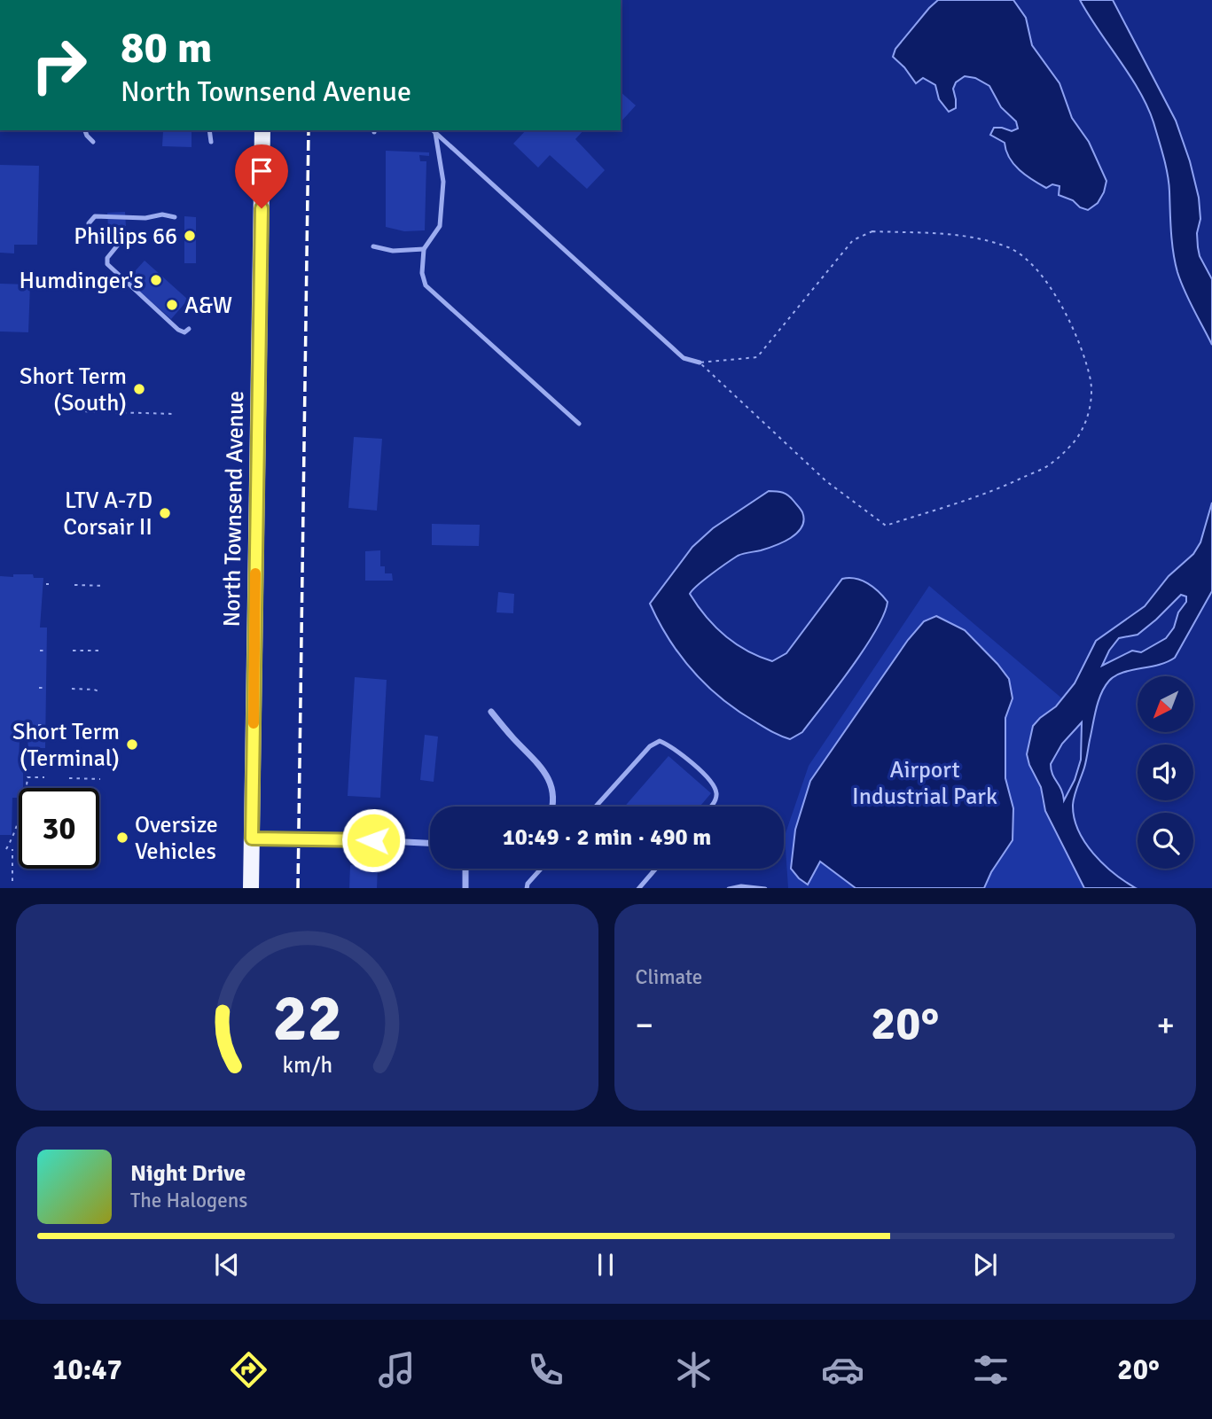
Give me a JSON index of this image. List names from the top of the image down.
{
  "streets": {
    "highway": ["North Townsend Avenue"]
  },
  "parks": ["Airport Industrial Park"],
  "places": [
    "Phillips 66",
    "Humdinger's",
    "A&W",
    "Short Term (South)",
    "LTV A-7D Corsair II",
    "Short Term (Terminal)",
    "Oversize Vehicles"
  ],
  "north": "bottom left",
  "page": {
    "turn": ["80 m", "North Townsend Avenue"],
    "limit": "30",
    "trip": "10:49 · 2 min · 490 m",
    "tile": "Climate",
    "heat": ["−", "20°", "+"],
    "song": ["Night Drive", "The Halogens"],
    "tabs": ["10:47", "20°"],
    "gauge": ["22", "km/h"]
  }
}
